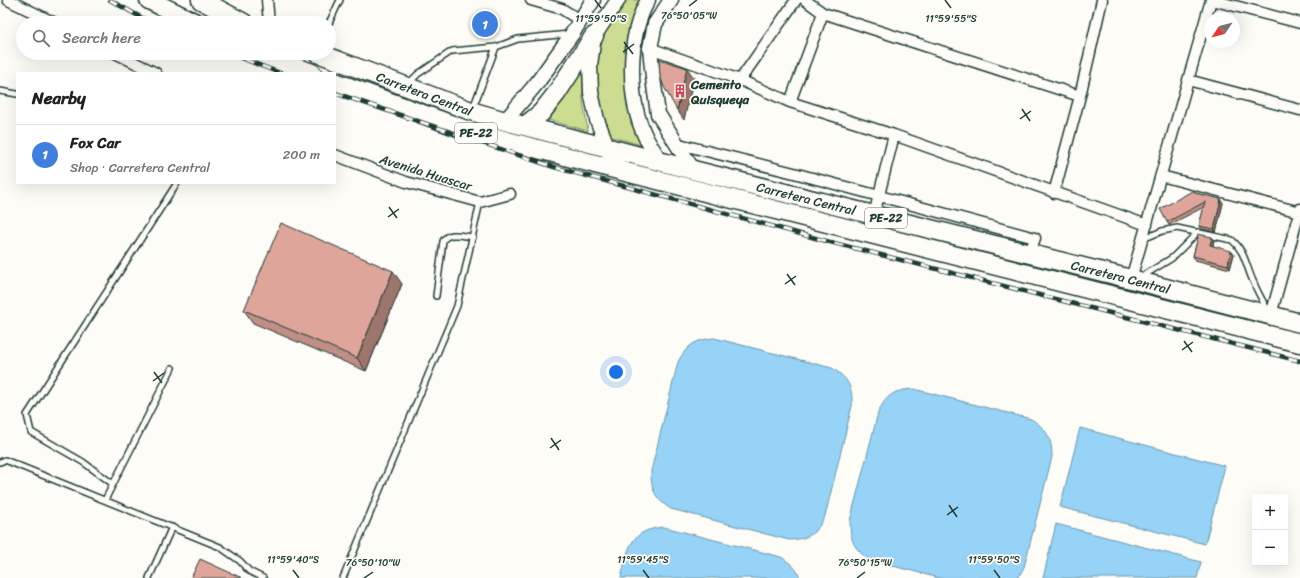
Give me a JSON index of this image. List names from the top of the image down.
{
  "streets": {
    "highway": ["Carretera Central", "PE-22"],
    "street": ["Avenida Huascar"]
  },
  "places": {
    "building": ["Cemento Quisqueya"]
  },
  "north": "bottom left",
  "page": {
    "pins": "1",
    "search": "Search here",
    "heading": "Nearby",
    "list": [
      {
        "mark": "1",
        "name": "Fox Car",
        "note": "Shop · Carretera Central",
        "value": "200 m"
      }
    ],
    "map_buttons": ["+", "−"]
  },
  "coordinates": [
    "76°50'05\"W",
    "11°59'50\"S",
    "11°59'55\"S",
    "11°59'40\"S",
    "11°59'45\"S",
    "76°50'10\"W",
    "76°50'15\"W"
  ]
}
